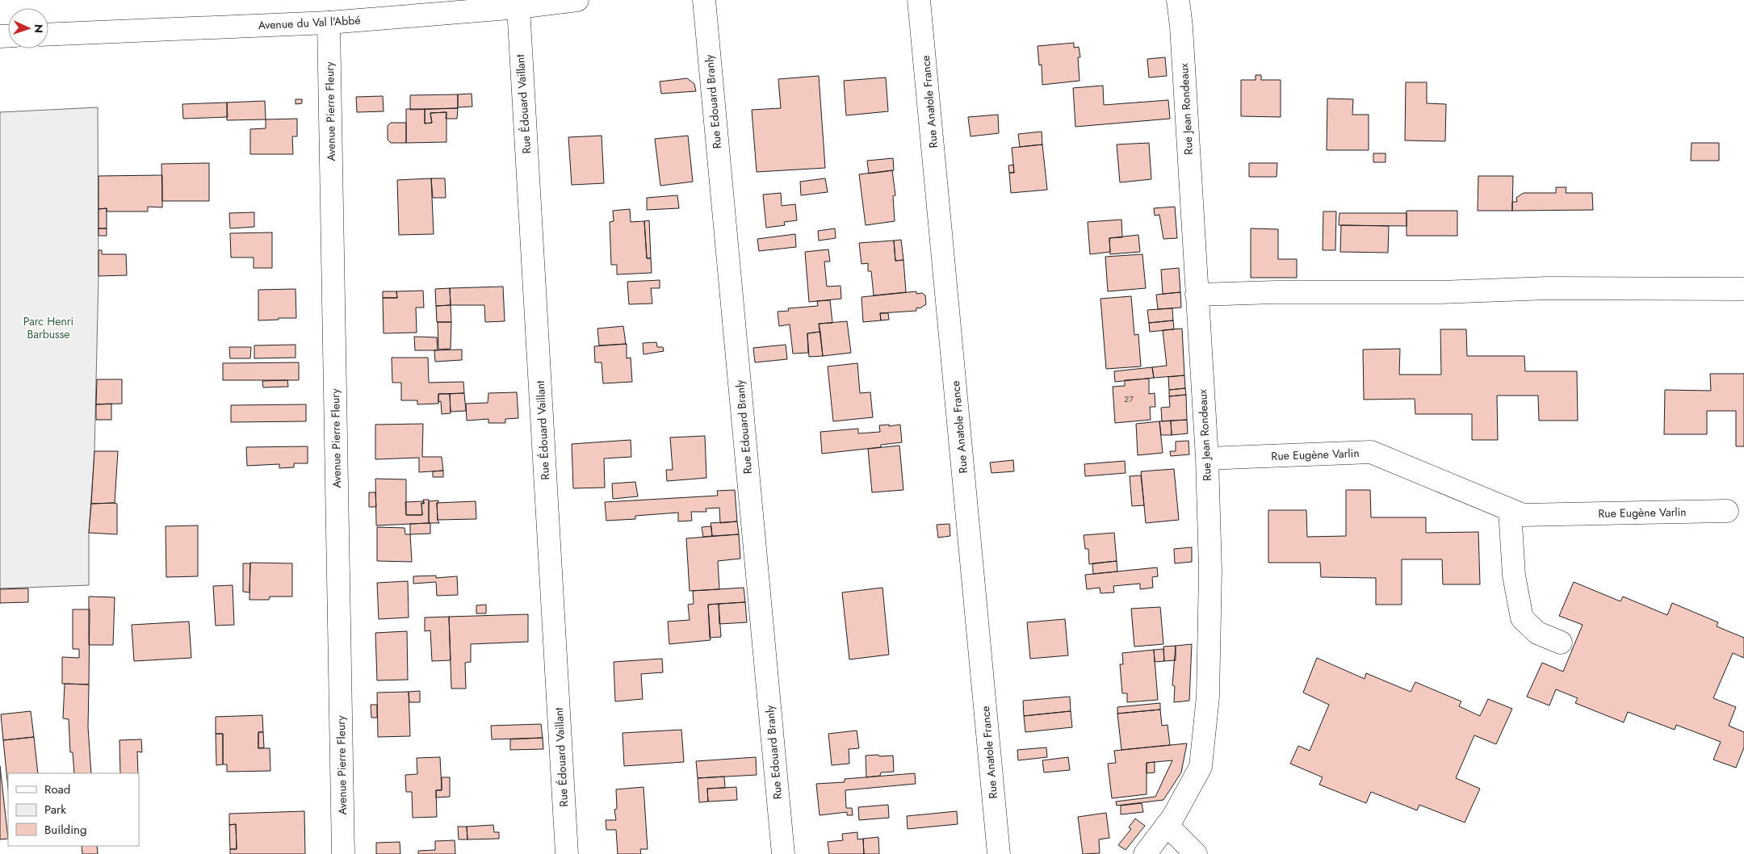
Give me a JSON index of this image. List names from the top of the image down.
{
  "streets": {
    "street": [
      "Avenue du Val l'Abbé",
      "Rue Edouard Branly",
      "Rue Anatole France",
      "Rue Édouard Vaillant",
      "Rue Jean Rondeaux",
      "Avenue Pierre Fleury",
      "Rue Eugène Varlin"
    ]
  },
  "crossings": [
    ["Avenue du Val l'Abbé", "Rue Édouard Vaillant"],
    ["Avenue du Val l'Abbé", "Avenue Pierre Fleury"],
    ["Rue Jean Rondeaux", "Rue Eugène Varlin"]
  ],
  "parks": ["Parc Henri Barbusse"],
  "house_numbers": ["27"],
  "legend": ["Road", "Park", "Building"],
  "north": "right"
}
